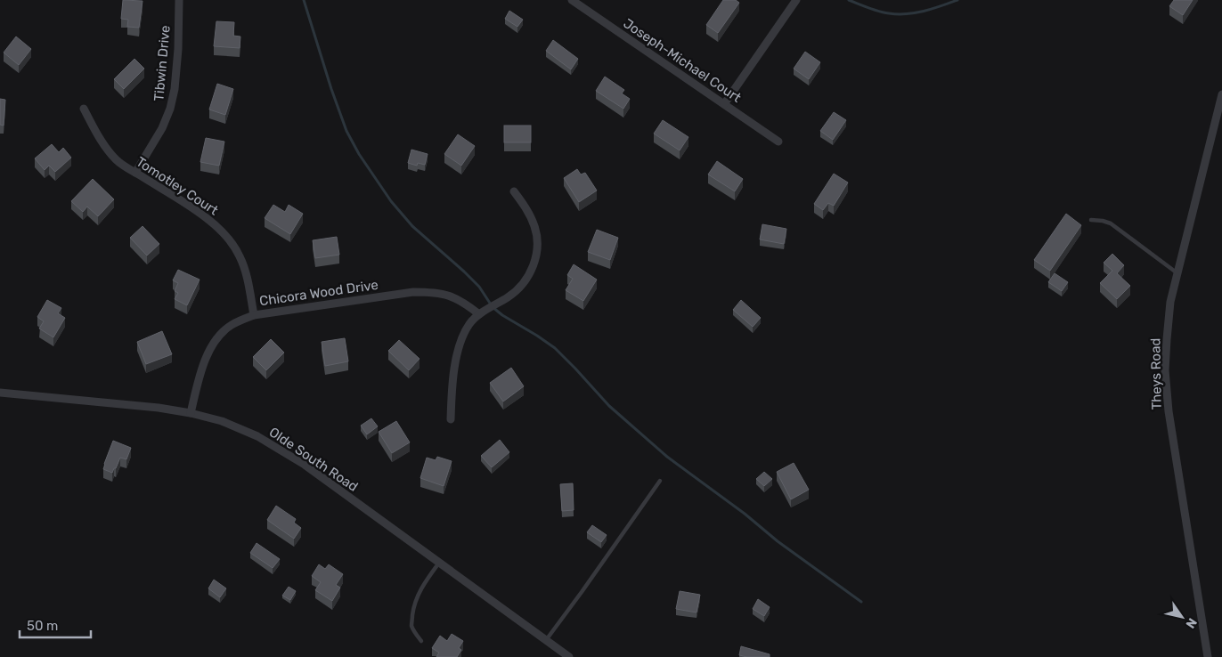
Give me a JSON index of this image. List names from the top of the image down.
{
  "streets": {
    "street": [
      "Joseph-Michael Court",
      "Tibwin Drive",
      "Tomotley Court",
      "Chicora Wood Drive",
      "Theys Road",
      "Olde South Road"
    ]
  },
  "crossings": [
    ["Tibwin Drive", "Tomotley Court"],
    ["Tomotley Court", "Chicora Wood Drive"],
    ["Chicora Wood Drive", "Olde South Road"]
  ],
  "scale_bar": "50 m",
  "north": "bottom right"
}
